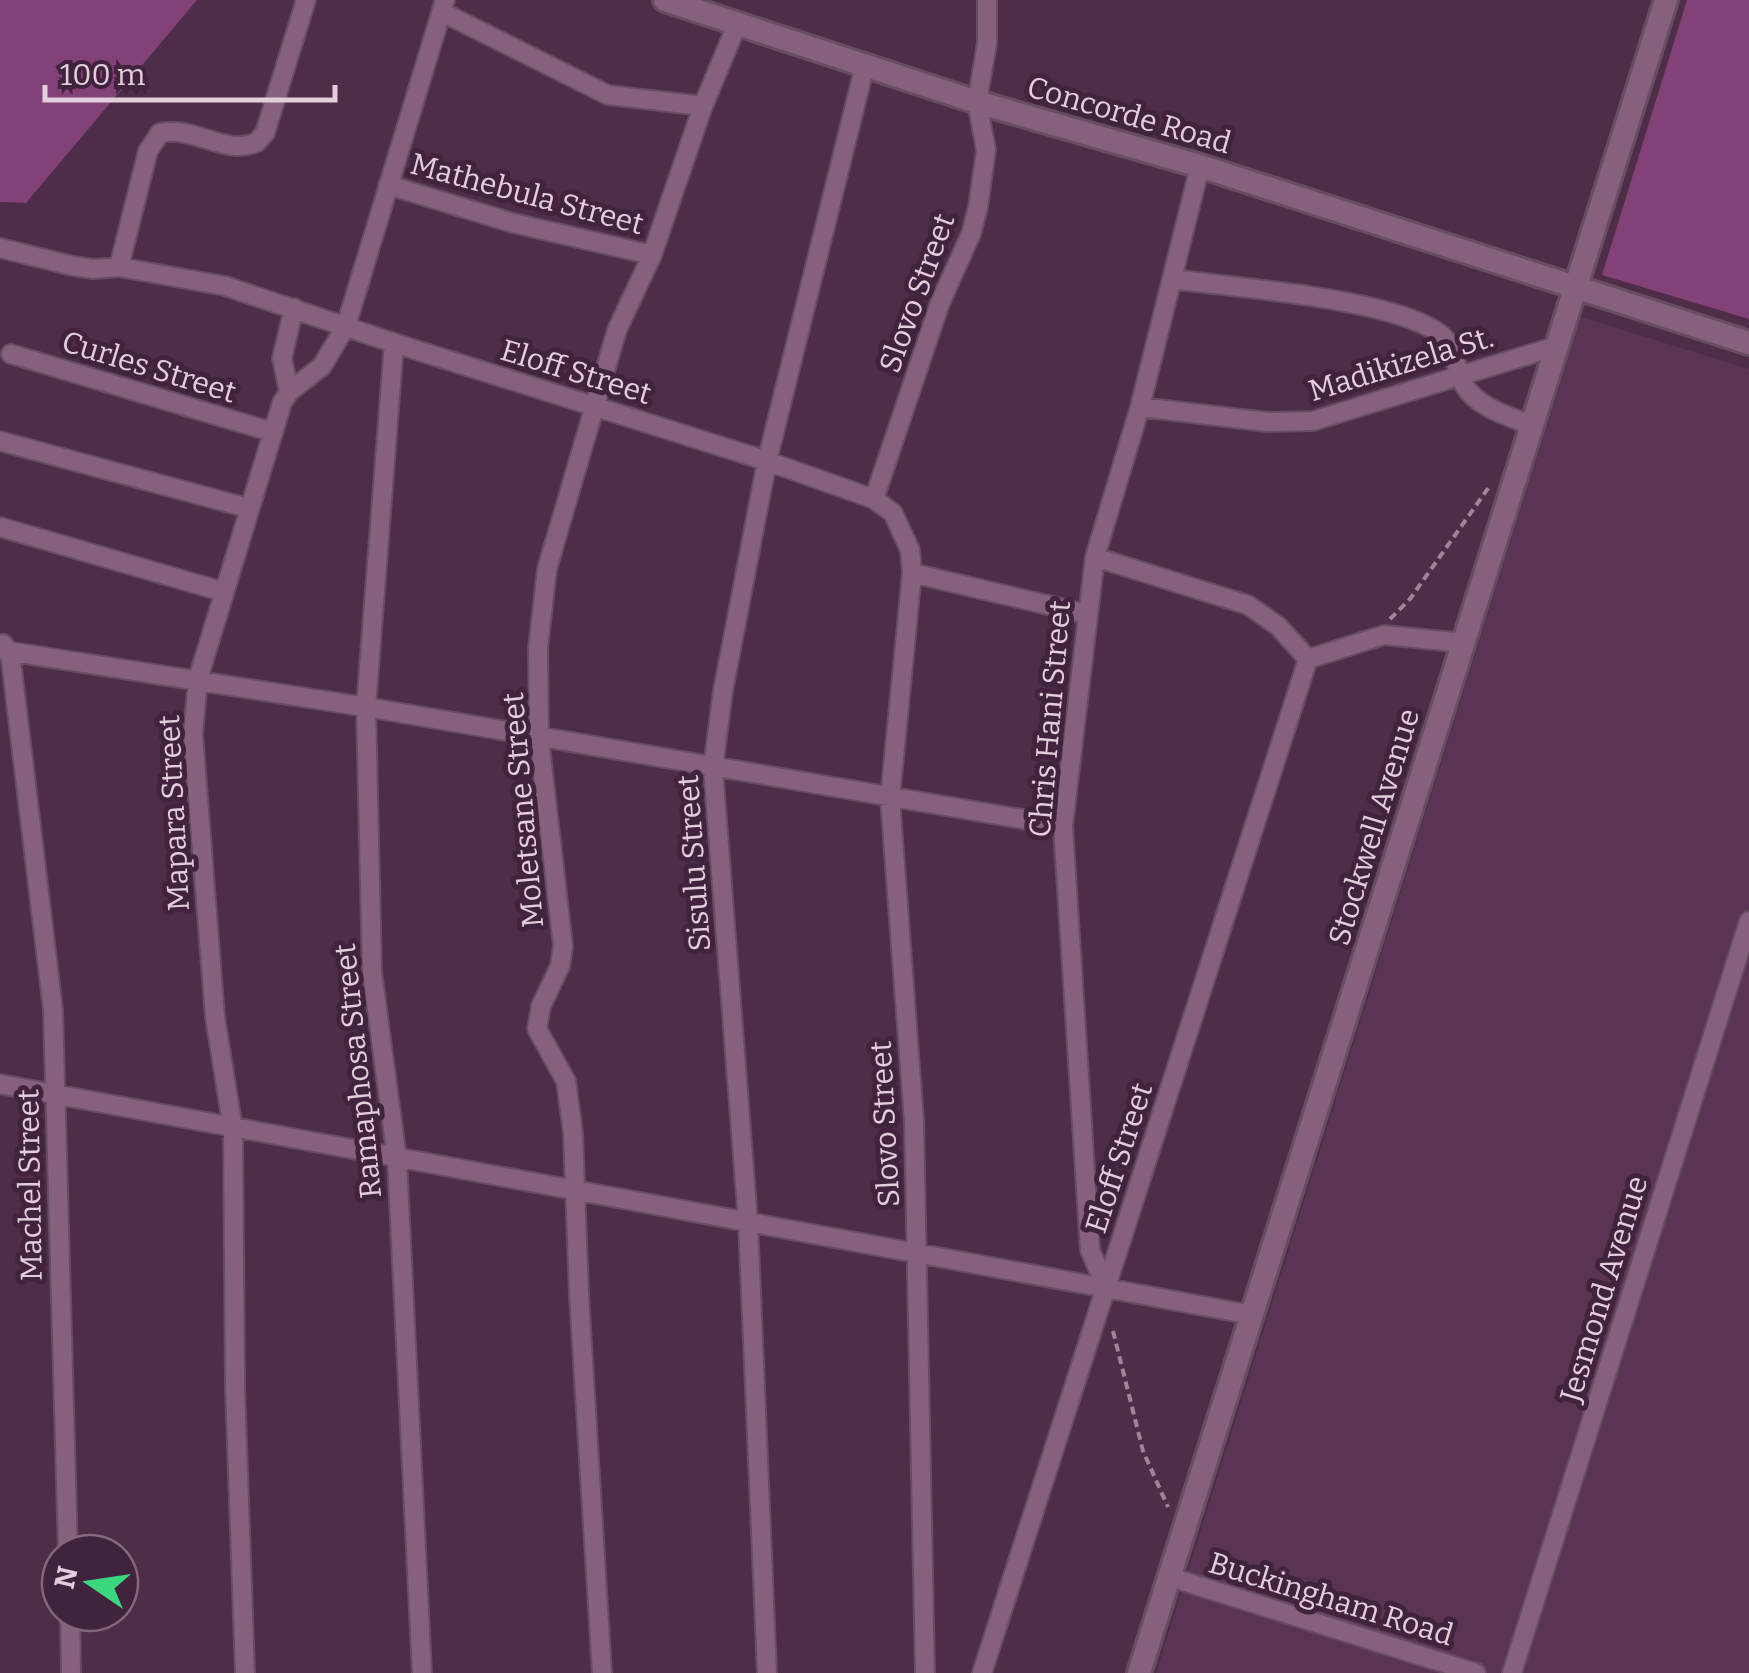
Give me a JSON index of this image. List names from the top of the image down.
{
  "streets": {
    "street": [
      "Concorde Road",
      "Mathebula Street",
      "Slovo Street",
      "Madikizela St.",
      "Curles Street",
      "Eloff Street",
      "Chris Hani Street",
      "Moletsane Street",
      "Mapara Street",
      "Stockwell Avenue",
      "Sisulu Street",
      "Ramaphosa Street",
      "Machel Street",
      "Jesmond Avenue",
      "Buckingham Road"
    ]
  },
  "crossings": [
    ["Concorde Road", "Slovo Street"],
    ["Concorde Road", "Chris Hani Street"],
    ["Concorde Road", "Moletsane Street"],
    ["Concorde Road", "Stockwell Avenue"],
    ["Concorde Road", "Sisulu Street"],
    ["Mathebula Street", "Moletsane Street"],
    ["Mathebula Street", "Mapara Street"],
    ["Slovo Street", "Eloff Street"],
    ["Madikizela St.", "Chris Hani Street"],
    ["Madikizela St.", "Stockwell Avenue"],
    ["Curles Street", "Mapara Street"],
    ["Eloff Street", "Chris Hani Street"],
    ["Eloff Street", "Moletsane Street"],
    ["Eloff Street", "Mapara Street"],
    ["Eloff Street", "Sisulu Street"],
    ["Eloff Street", "Ramaphosa Street"],
    ["Stockwell Avenue", "Buckingham Road"]
  ],
  "scale_bar": "100 m",
  "north": "left"
}
